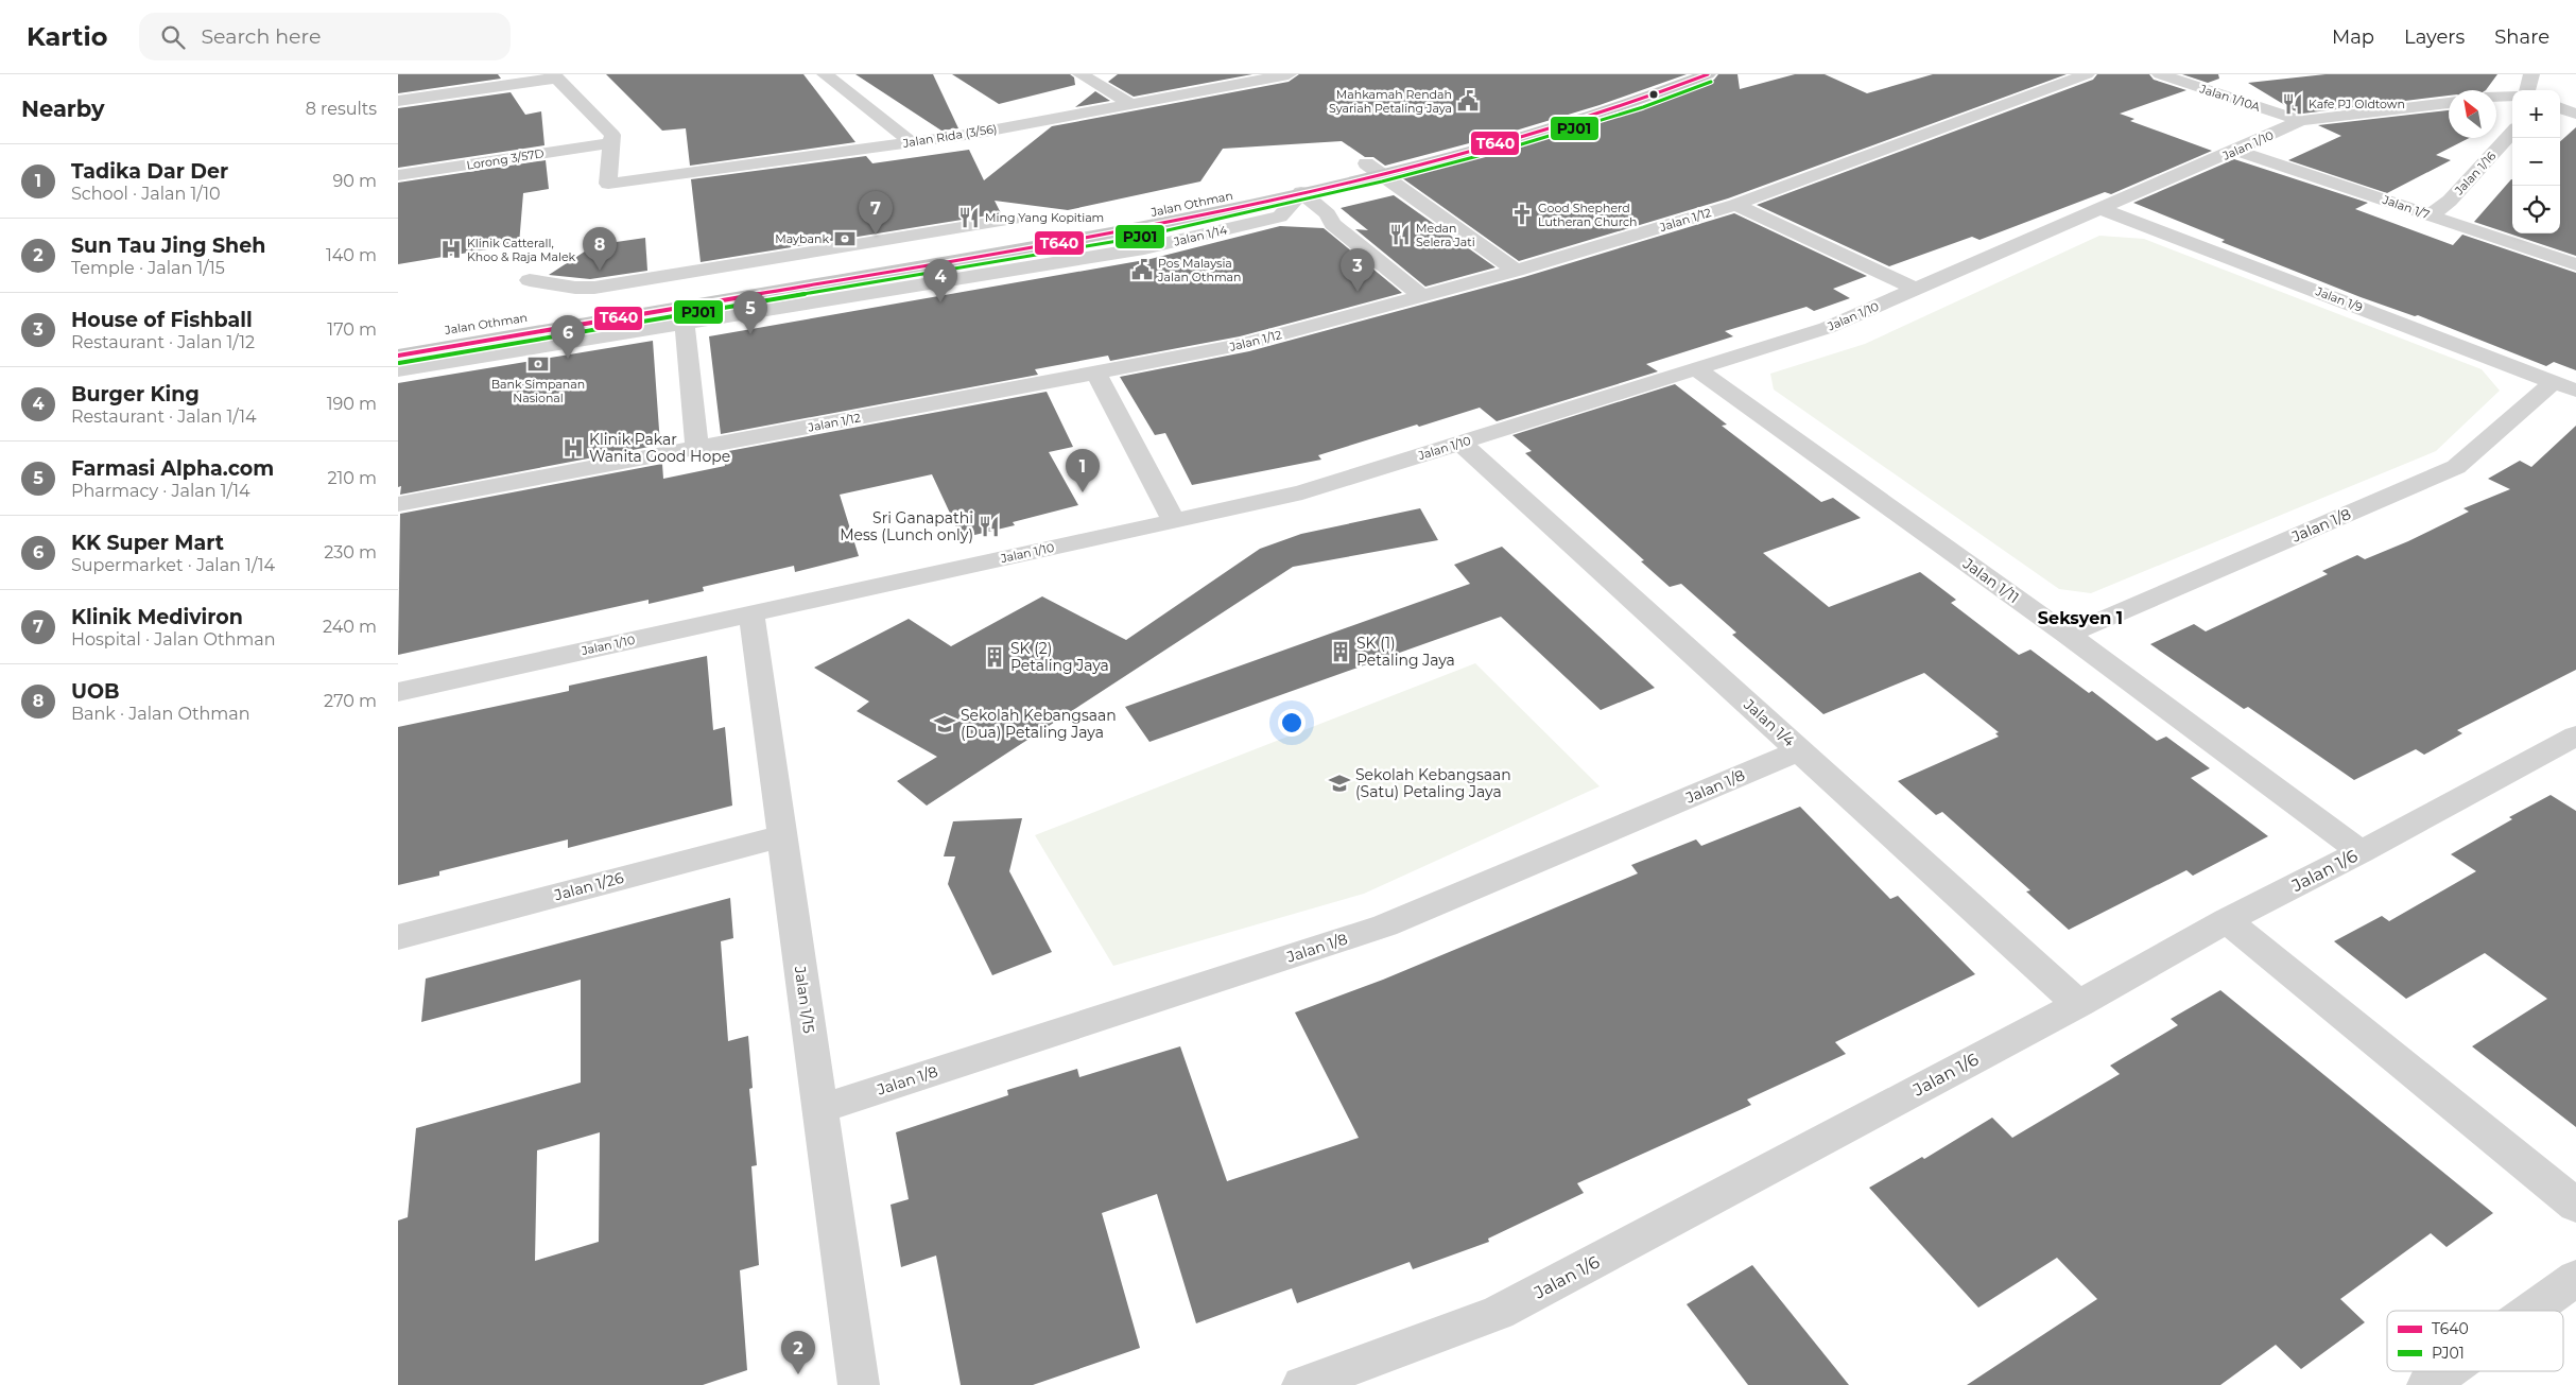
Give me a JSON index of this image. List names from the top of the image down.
{
  "streets": {
    "main road": ["Jalan Othman"],
    "street": [
      "Jalan 1/10A",
      "Jalan Rida (3/56)",
      "Jalan 1/10",
      "Lorong 3/57D",
      "Jalan 1/16",
      "Jalan 1/7",
      "Jalan 1/12",
      "Jalan 1/14",
      "Jalan 1/9",
      "Jalan 1/8",
      "Jalan 1/11",
      "Jalan 1/4",
      "Jalan 1/6",
      "Jalan 1/26",
      "Jalan 1/15"
    ]
  },
  "crossings": [
    ["Jalan 1/10A", "Jalan 1/10"],
    ["Jalan Rida (3/56)", "Lorong 3/57D"],
    ["Jalan 1/10", "Jalan 1/7"],
    ["Jalan 1/10", "Jalan 1/9"],
    ["Jalan 1/10", "Jalan 1/11"],
    ["Jalan 1/10", "Jalan 1/4"],
    ["Jalan 1/10", "Jalan 1/15"],
    ["Jalan 1/16", "Jalan 1/7"],
    ["Jalan Othman", "Jalan 1/14"],
    ["Jalan 1/9", "Jalan 1/8"],
    ["Jalan 1/8", "Jalan 1/11"],
    ["Jalan 1/8", "Jalan 1/4"],
    ["Jalan 1/8", "Jalan 1/15"],
    ["Jalan 1/11", "Jalan 1/6"],
    ["Jalan 1/4", "Jalan 1/6"],
    ["Jalan 1/26", "Jalan 1/15"]
  ],
  "districts": ["Seksyen 1"],
  "places": {
    "public building": ["Mahkamah Rendah Syariah Petaling Jaya", "Pos Malaysia Jalan Othman"],
    "restaurant": [
      "Kafe PJ Oldtown",
      "Ming Yang Kopitiam",
      "Medan Selera Jati",
      "Sri Ganapathi Mess (Lunch only)"
    ],
    "church": ["Good Shepherd Lutheran Church"],
    "bank": ["Maybank", "Bank Simpanan Nasional"],
    "hospital": ["Klinik Catterall, Khoo & Raja Malek", "Klinik Pakar Wanita Good Hope"],
    "building": ["SK (1) Petaling Jaya", "SK (2) Petaling Jaya"],
    "school or university": ["Sekolah Kebangsaan (Dua) Petaling Jaya", "Sekolah Kebangsaan (Satu) Petaling Jaya"]
  },
  "lines": ["transit line T640", "transit line PJ01"],
  "legend": ["T640", "PJ01"],
  "north": "top left",
  "page": {
    "header": "Kartio",
    "search": "Search here",
    "nav": ["Map", "Layers", "Share"],
    "heading": ["Nearby", "8 results"],
    "map_buttons": ["+", "−"],
    "list": [
      {
        "mark": "1",
        "name": "Tadika Dar Der",
        "note": "School · Jalan 1/10",
        "value": "90 m"
      },
      {
        "mark": "2",
        "name": "Sun Tau Jing Sheh",
        "note": "Temple · Jalan 1/15",
        "value": "140 m"
      },
      {
        "mark": "3",
        "name": "House of Fishball",
        "note": "Restaurant · Jalan 1/12",
        "value": "170 m"
      },
      {
        "mark": "4",
        "name": "Burger King",
        "note": "Restaurant · Jalan 1/14",
        "value": "190 m"
      },
      {
        "mark": "5",
        "name": "Farmasi Alpha.com",
        "note": "Pharmacy · Jalan 1/14",
        "value": "210 m"
      },
      {
        "mark": "6",
        "name": "KK Super Mart",
        "note": "Supermarket · Jalan 1/14",
        "value": "230 m"
      },
      {
        "mark": "7",
        "name": "Klinik Mediviron",
        "note": "Hospital · Jalan Othman",
        "value": "240 m"
      },
      {
        "mark": "8",
        "name": "UOB",
        "note": "Bank · Jalan Othman",
        "value": "270 m"
      }
    ],
    "pins": [
      "7",
      "8",
      "3",
      "4",
      "5",
      "6",
      "1",
      "2"
    ]
  }
}
